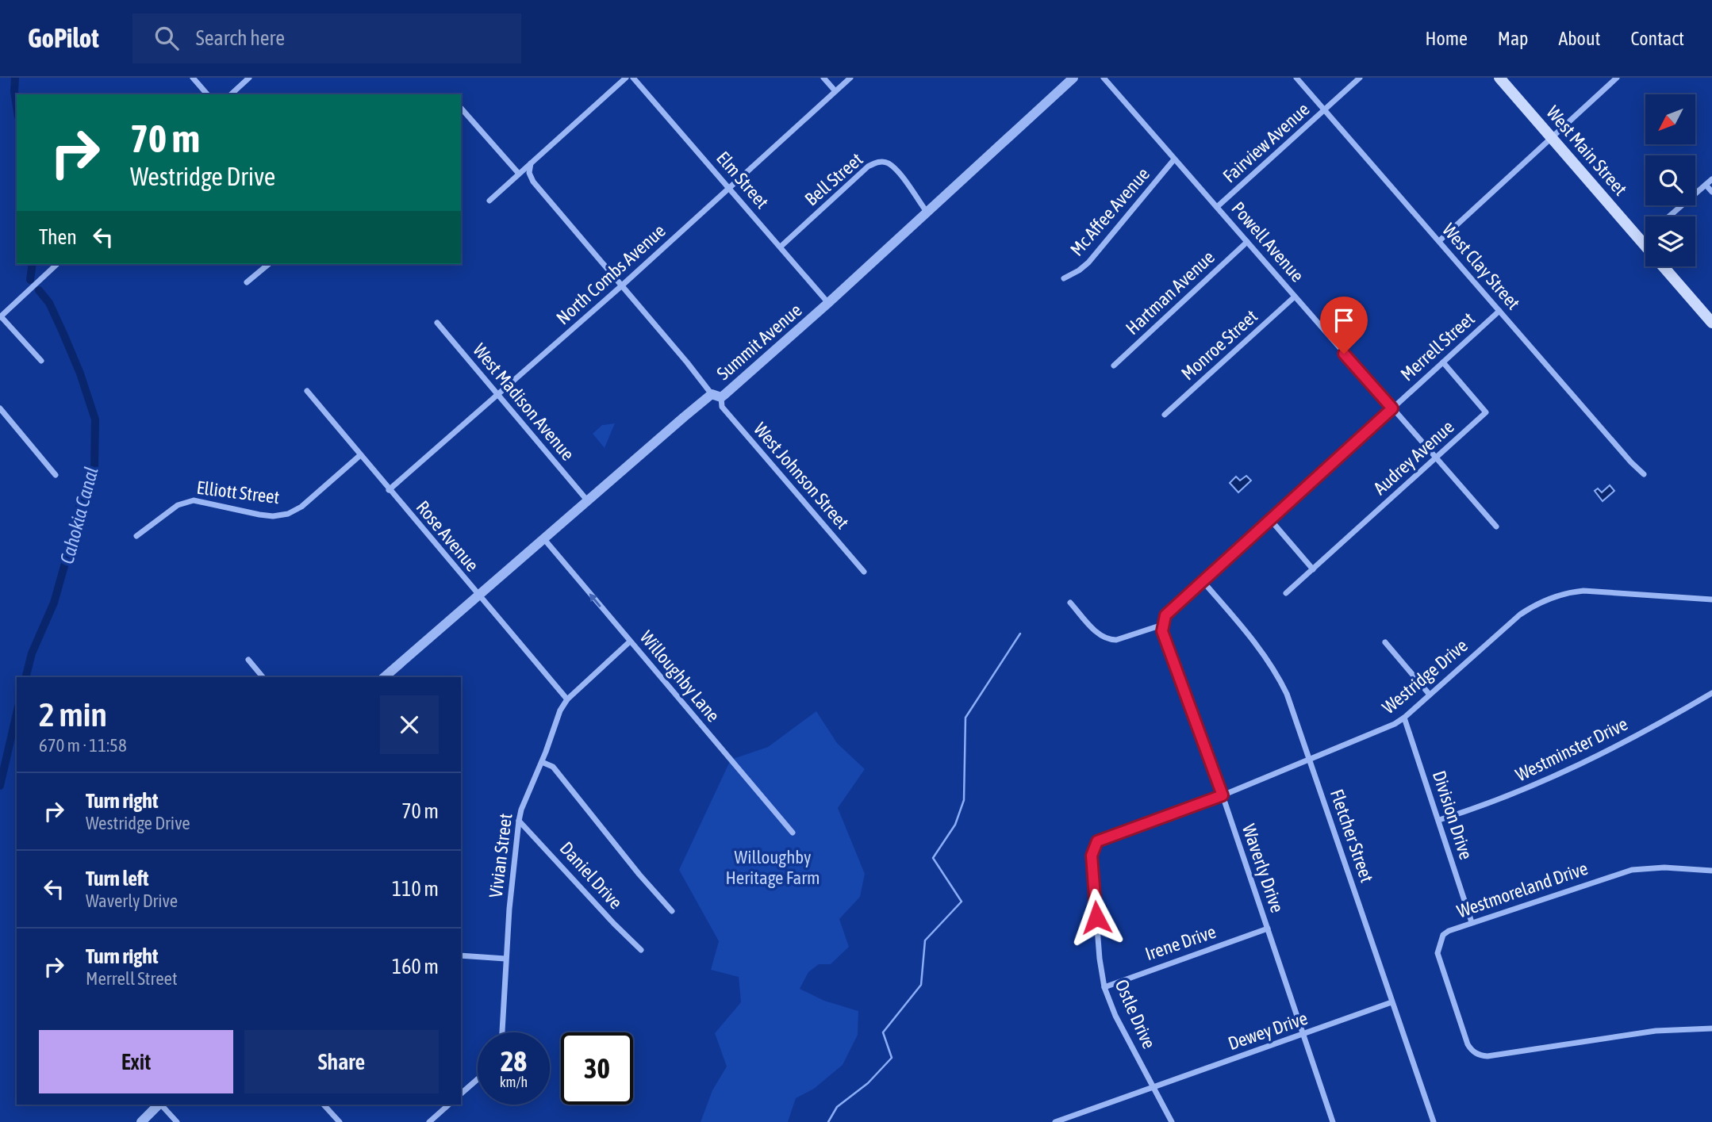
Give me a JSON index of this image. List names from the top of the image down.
{
  "streets": {
    "main road": ["West Main Street"],
    "street": [
      "Fairview Avenue",
      "Bell Street",
      "Elm Street",
      "Mc Affee Avenue",
      "Powell Avenue",
      "West Clay Street",
      "North Combs Avenue",
      "Hartman Avenue",
      "Summit Avenue",
      "Monroe Street",
      "Merrell Street",
      "West Madison Avenue",
      "Audrey Avenue",
      "West Johnson Street",
      "Elliott Street",
      "Rose Avenue",
      "Willoughby Lane",
      "Westridge Drive",
      "Westminster Drive",
      "Division Drive",
      "Fletcher Street",
      "Vivian Street",
      "Waverly Drive",
      "Daniel Drive",
      "Westmoreland Drive",
      "Irene Drive",
      "Ostle Drive",
      "Dewey Drive"
    ]
  },
  "crossings": [
    ["Fairview Avenue", "Powell Avenue"],
    ["Fairview Avenue", "West Clay Street"],
    ["Bell Street", "Elm Street"],
    ["Bell Street", "Summit Avenue"],
    ["Elm Street", "North Combs Avenue"],
    ["Elm Street", "Summit Avenue"],
    ["Mc Affee Avenue", "Powell Avenue"],
    ["Powell Avenue", "Hartman Avenue"],
    ["Powell Avenue", "Monroe Street"],
    ["Powell Avenue", "Merrell Street"],
    ["Powell Avenue", "Audrey Avenue"],
    ["West Clay Street", "Merrell Street"],
    ["North Combs Avenue", "West Madison Avenue"],
    ["North Combs Avenue", "West Johnson Street"],
    ["North Combs Avenue", "Rose Avenue"],
    ["Summit Avenue", "West Madison Avenue"],
    ["Summit Avenue", "West Johnson Street"],
    ["Summit Avenue", "Rose Avenue"],
    ["Summit Avenue", "Willoughby Lane"],
    ["Merrell Street", "Audrey Avenue"],
    ["Merrell Street", "Fletcher Street"],
    ["Merrell Street", "Waverly Drive"],
    ["Elliott Street", "Rose Avenue"],
    ["Rose Avenue", "Vivian Street"],
    ["Willoughby Lane", "Vivian Street"],
    ["Westridge Drive", "Division Drive"],
    ["Westridge Drive", "Fletcher Street"],
    ["Westridge Drive", "Waverly Drive"],
    ["Westridge Drive", "Ostle Drive"],
    ["Westminster Drive", "Division Drive"],
    ["Division Drive", "Westmoreland Drive"],
    ["Fletcher Street", "Dewey Drive"],
    ["Vivian Street", "Daniel Drive"],
    ["Waverly Drive", "Irene Drive"],
    ["Waverly Drive", "Dewey Drive"],
    ["Irene Drive", "Ostle Drive"],
    ["Ostle Drive", "Dewey Drive"]
  ],
  "water": ["Cahokia Canal"],
  "parks": ["Willoughby Heritage Farm"],
  "north": "bottom left",
  "page": {
    "header": "GoPilot",
    "search": "Search here",
    "nav": [
      "Home",
      "Map",
      "About",
      "Contact"
    ],
    "turn": ["70 m", "Westridge Drive"],
    "then": "Then",
    "heading": ["2 min", "670 m · 11:58"],
    "list": [
      {
        "name": "Turn right",
        "note": "Westridge Drive",
        "value": "70 m"
      },
      {
        "name": "Turn left",
        "note": "Waverly Drive",
        "value": "110 m"
      },
      {
        "name": "Turn right",
        "note": "Merrell Street",
        "value": "160 m"
      }
    ],
    "buttons": ["Exit", "Share"],
    "speed": "28 km/h",
    "limit": "30"
  }
}
